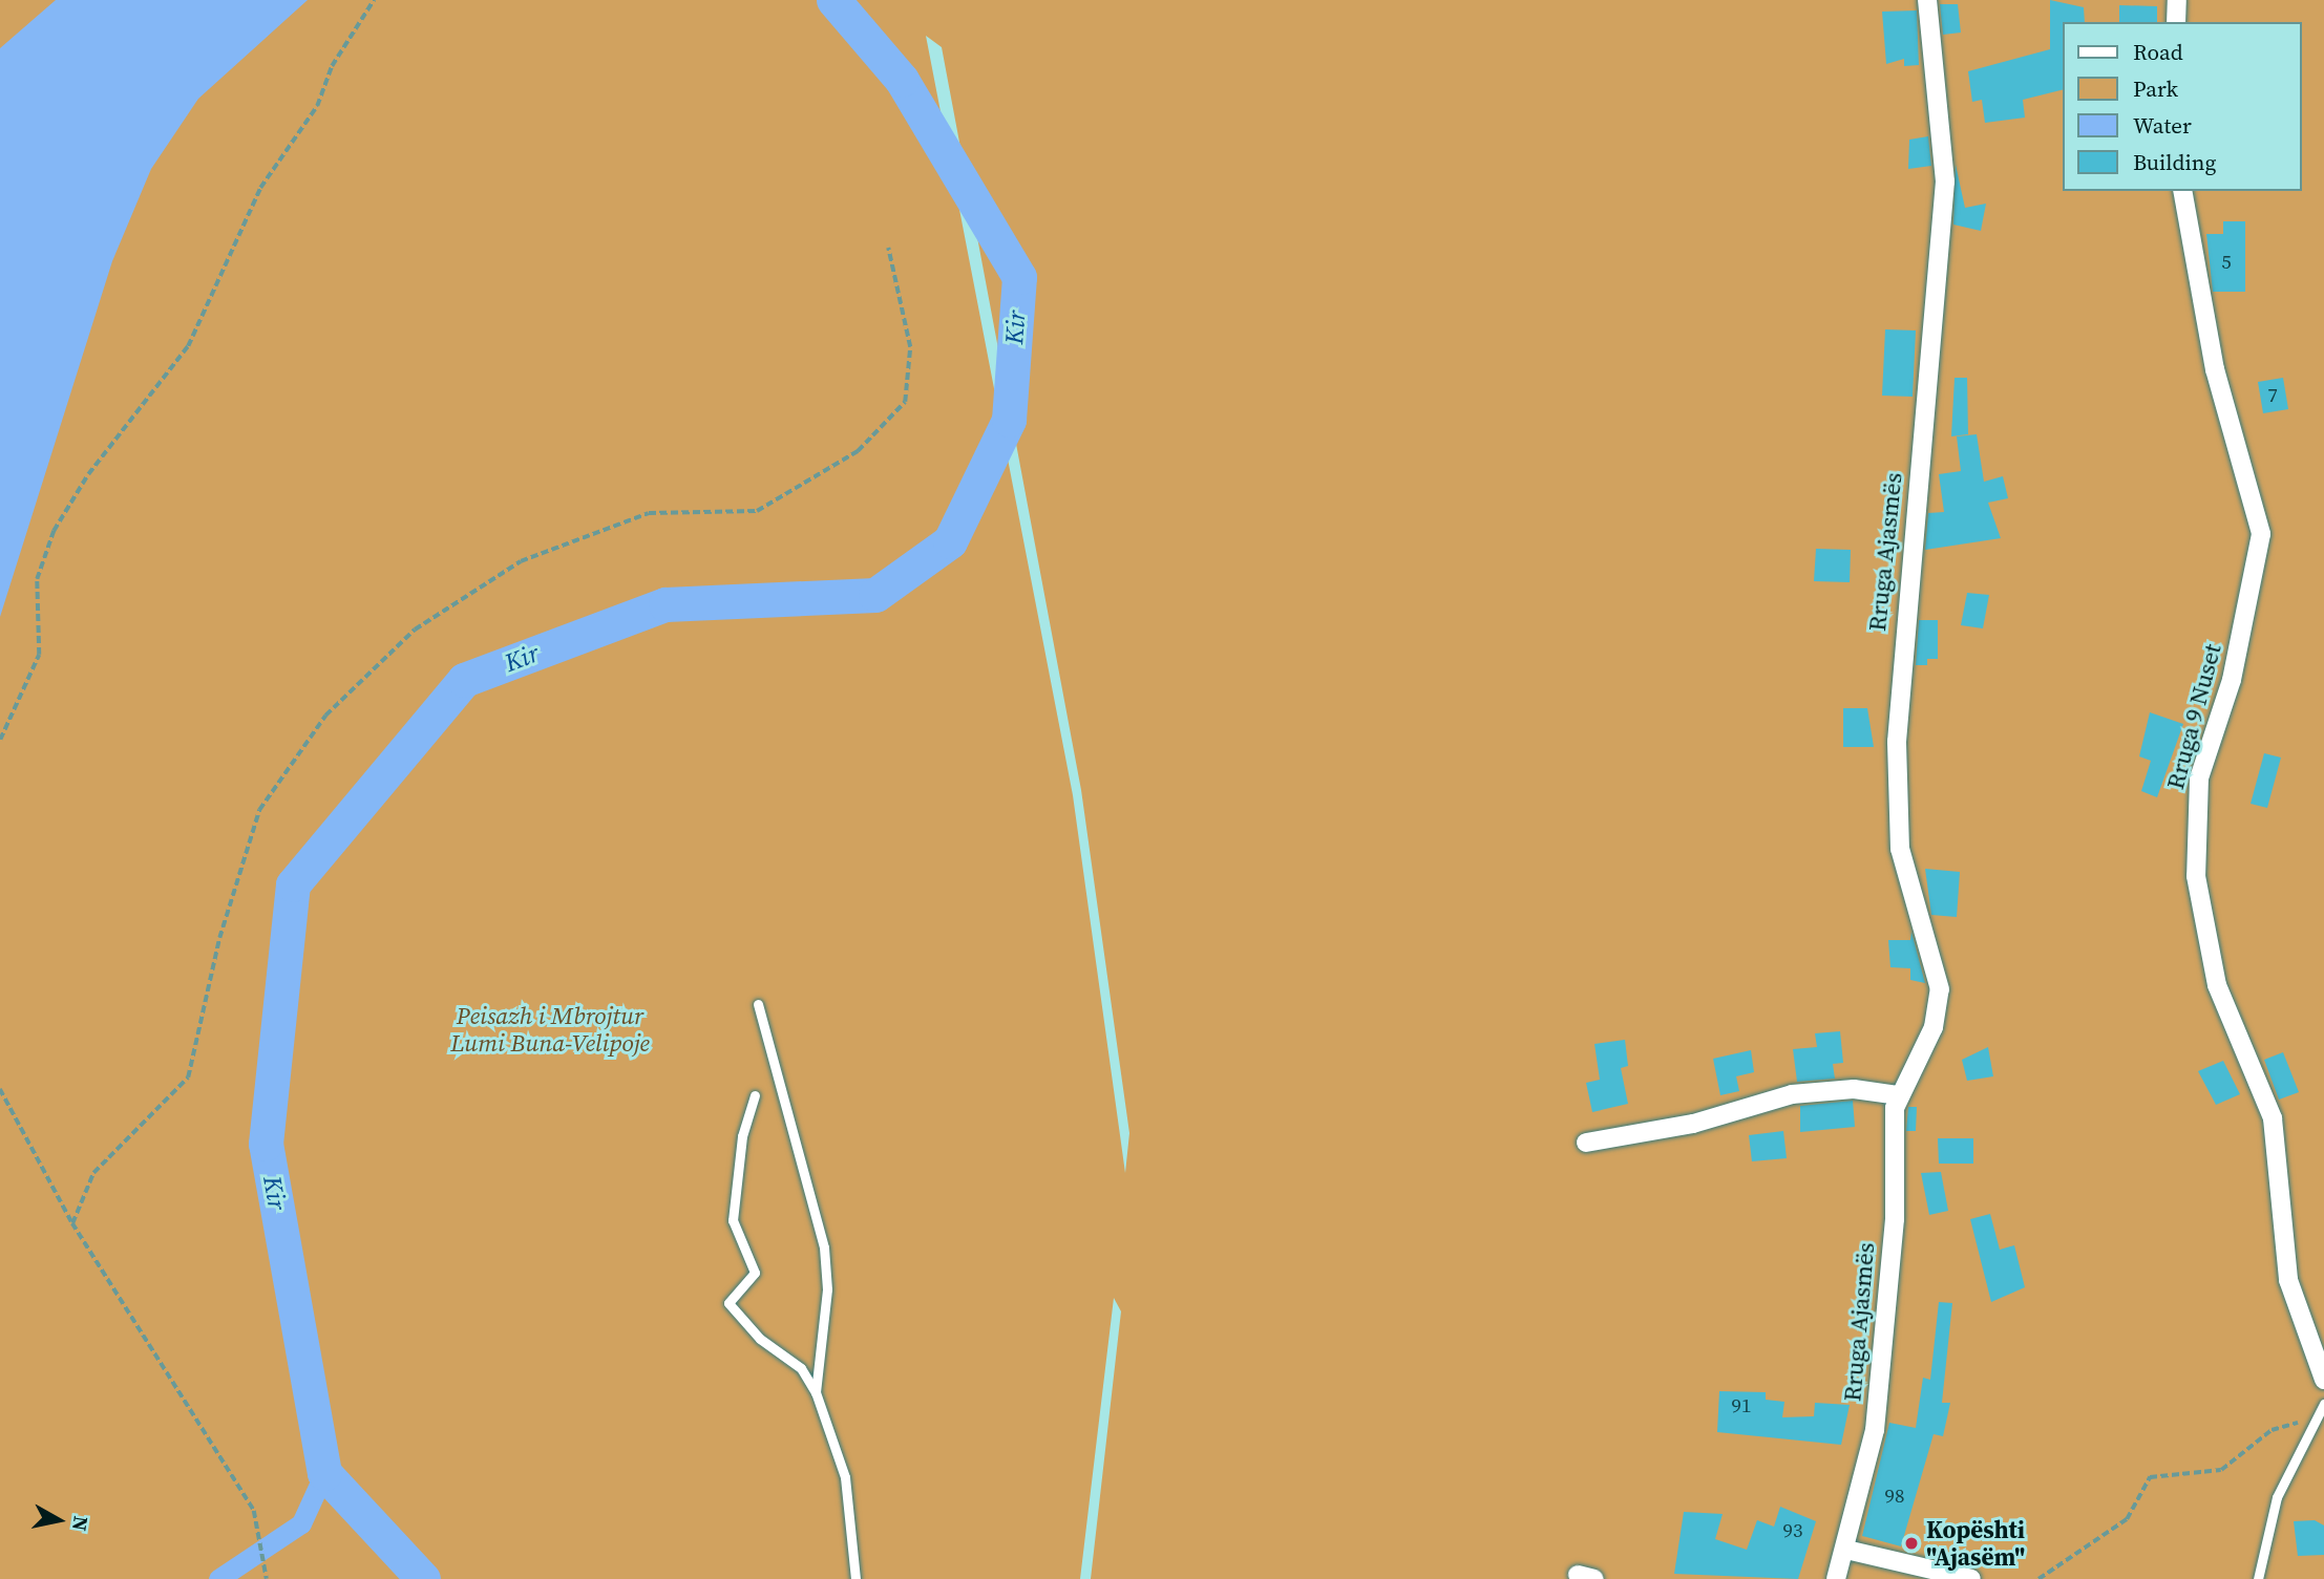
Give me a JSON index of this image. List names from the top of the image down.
{
  "streets": {
    "street": ["Rruga Ajasmës", "Rruga 9 Nuset"]
  },
  "water": ["Kir"],
  "parks": ["Peisazh i Mbrojtur Lumi Buna-Velipoje"],
  "places": ["Kopështi \"Ajasëm\""],
  "house_numbers": [
    "5",
    "7",
    "91",
    "98",
    "93"
  ],
  "legend": [
    "Road",
    "Park",
    "Water",
    "Building"
  ],
  "north": "right"
}
